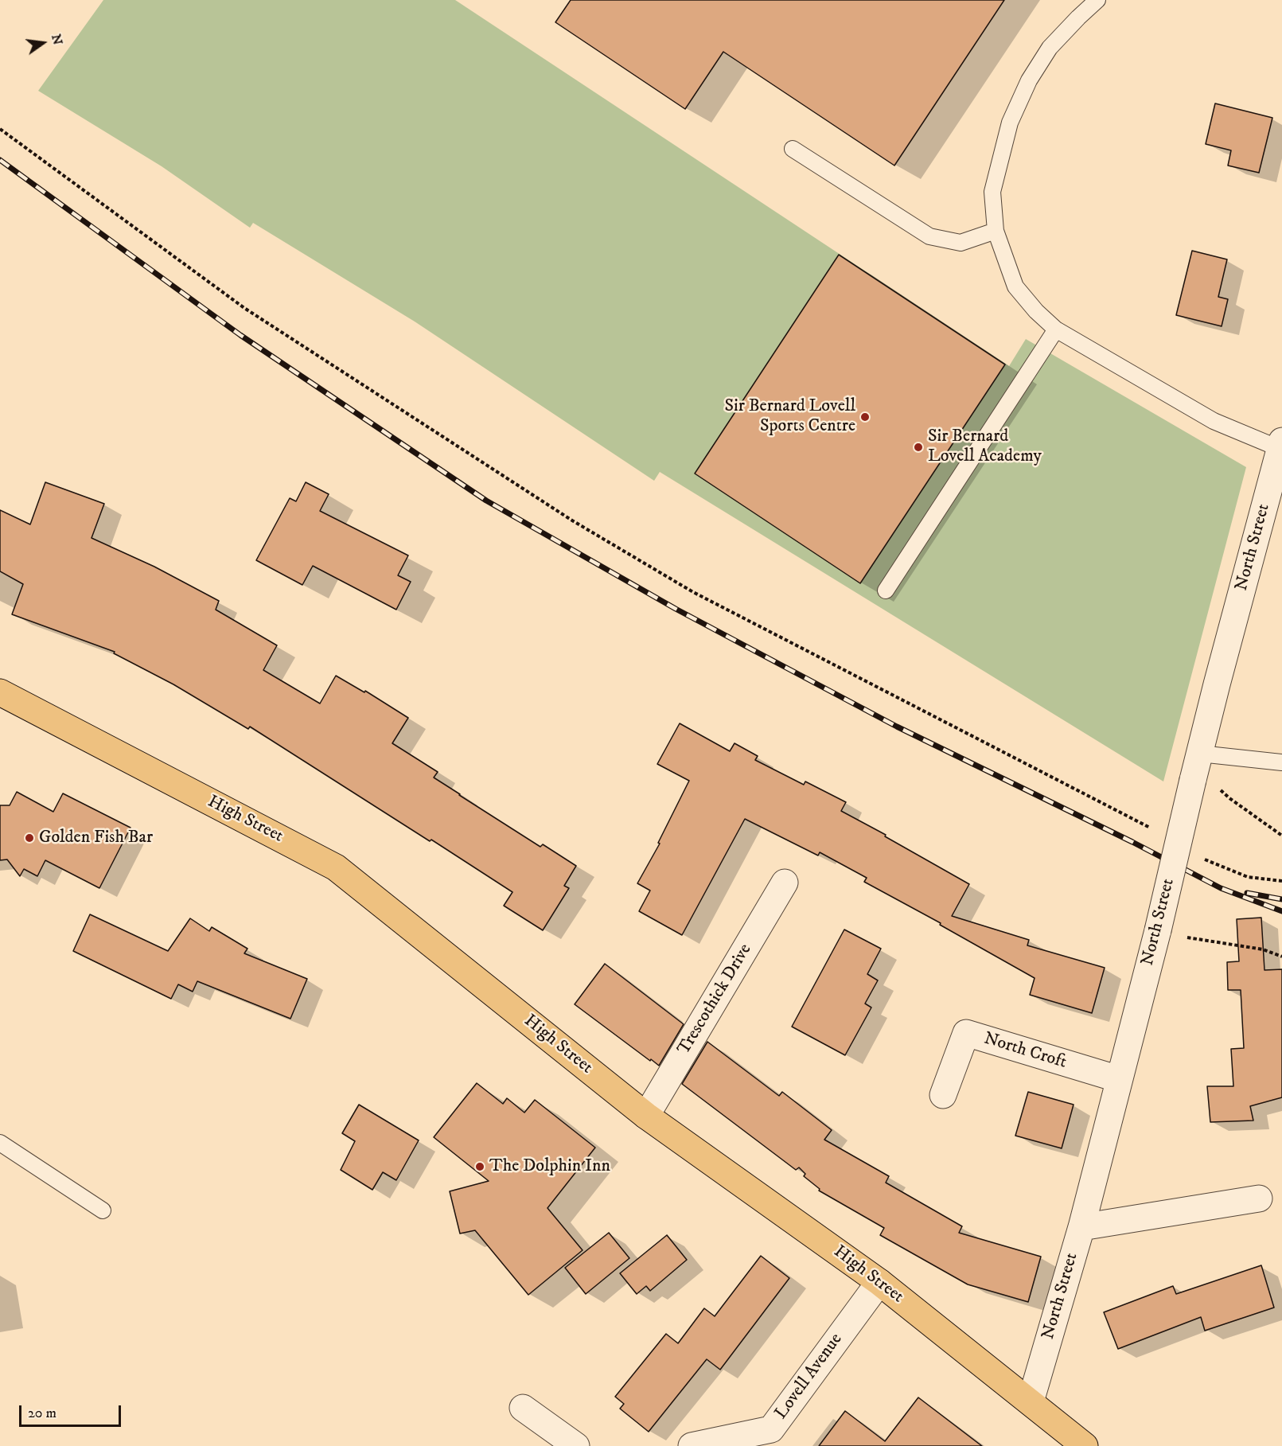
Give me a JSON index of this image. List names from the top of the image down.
{
  "streets": {
    "main road": ["High Street"],
    "street": [
      "North Street",
      "Trescothick Drive",
      "North Croft",
      "Lovell Avenue"
    ]
  },
  "crossings": [
    ["North Street", "High Street"],
    ["North Street", "North Croft"],
    ["High Street", "Trescothick Drive"],
    ["High Street", "Lovell Avenue"]
  ],
  "places": [
    "Sir Bernard Lovell Sports Centre",
    "Sir Bernard Lovell Academy",
    "Golden Fish Bar",
    "The Dolphin Inn"
  ],
  "scale_bar": "20 m",
  "north": "right"
}
